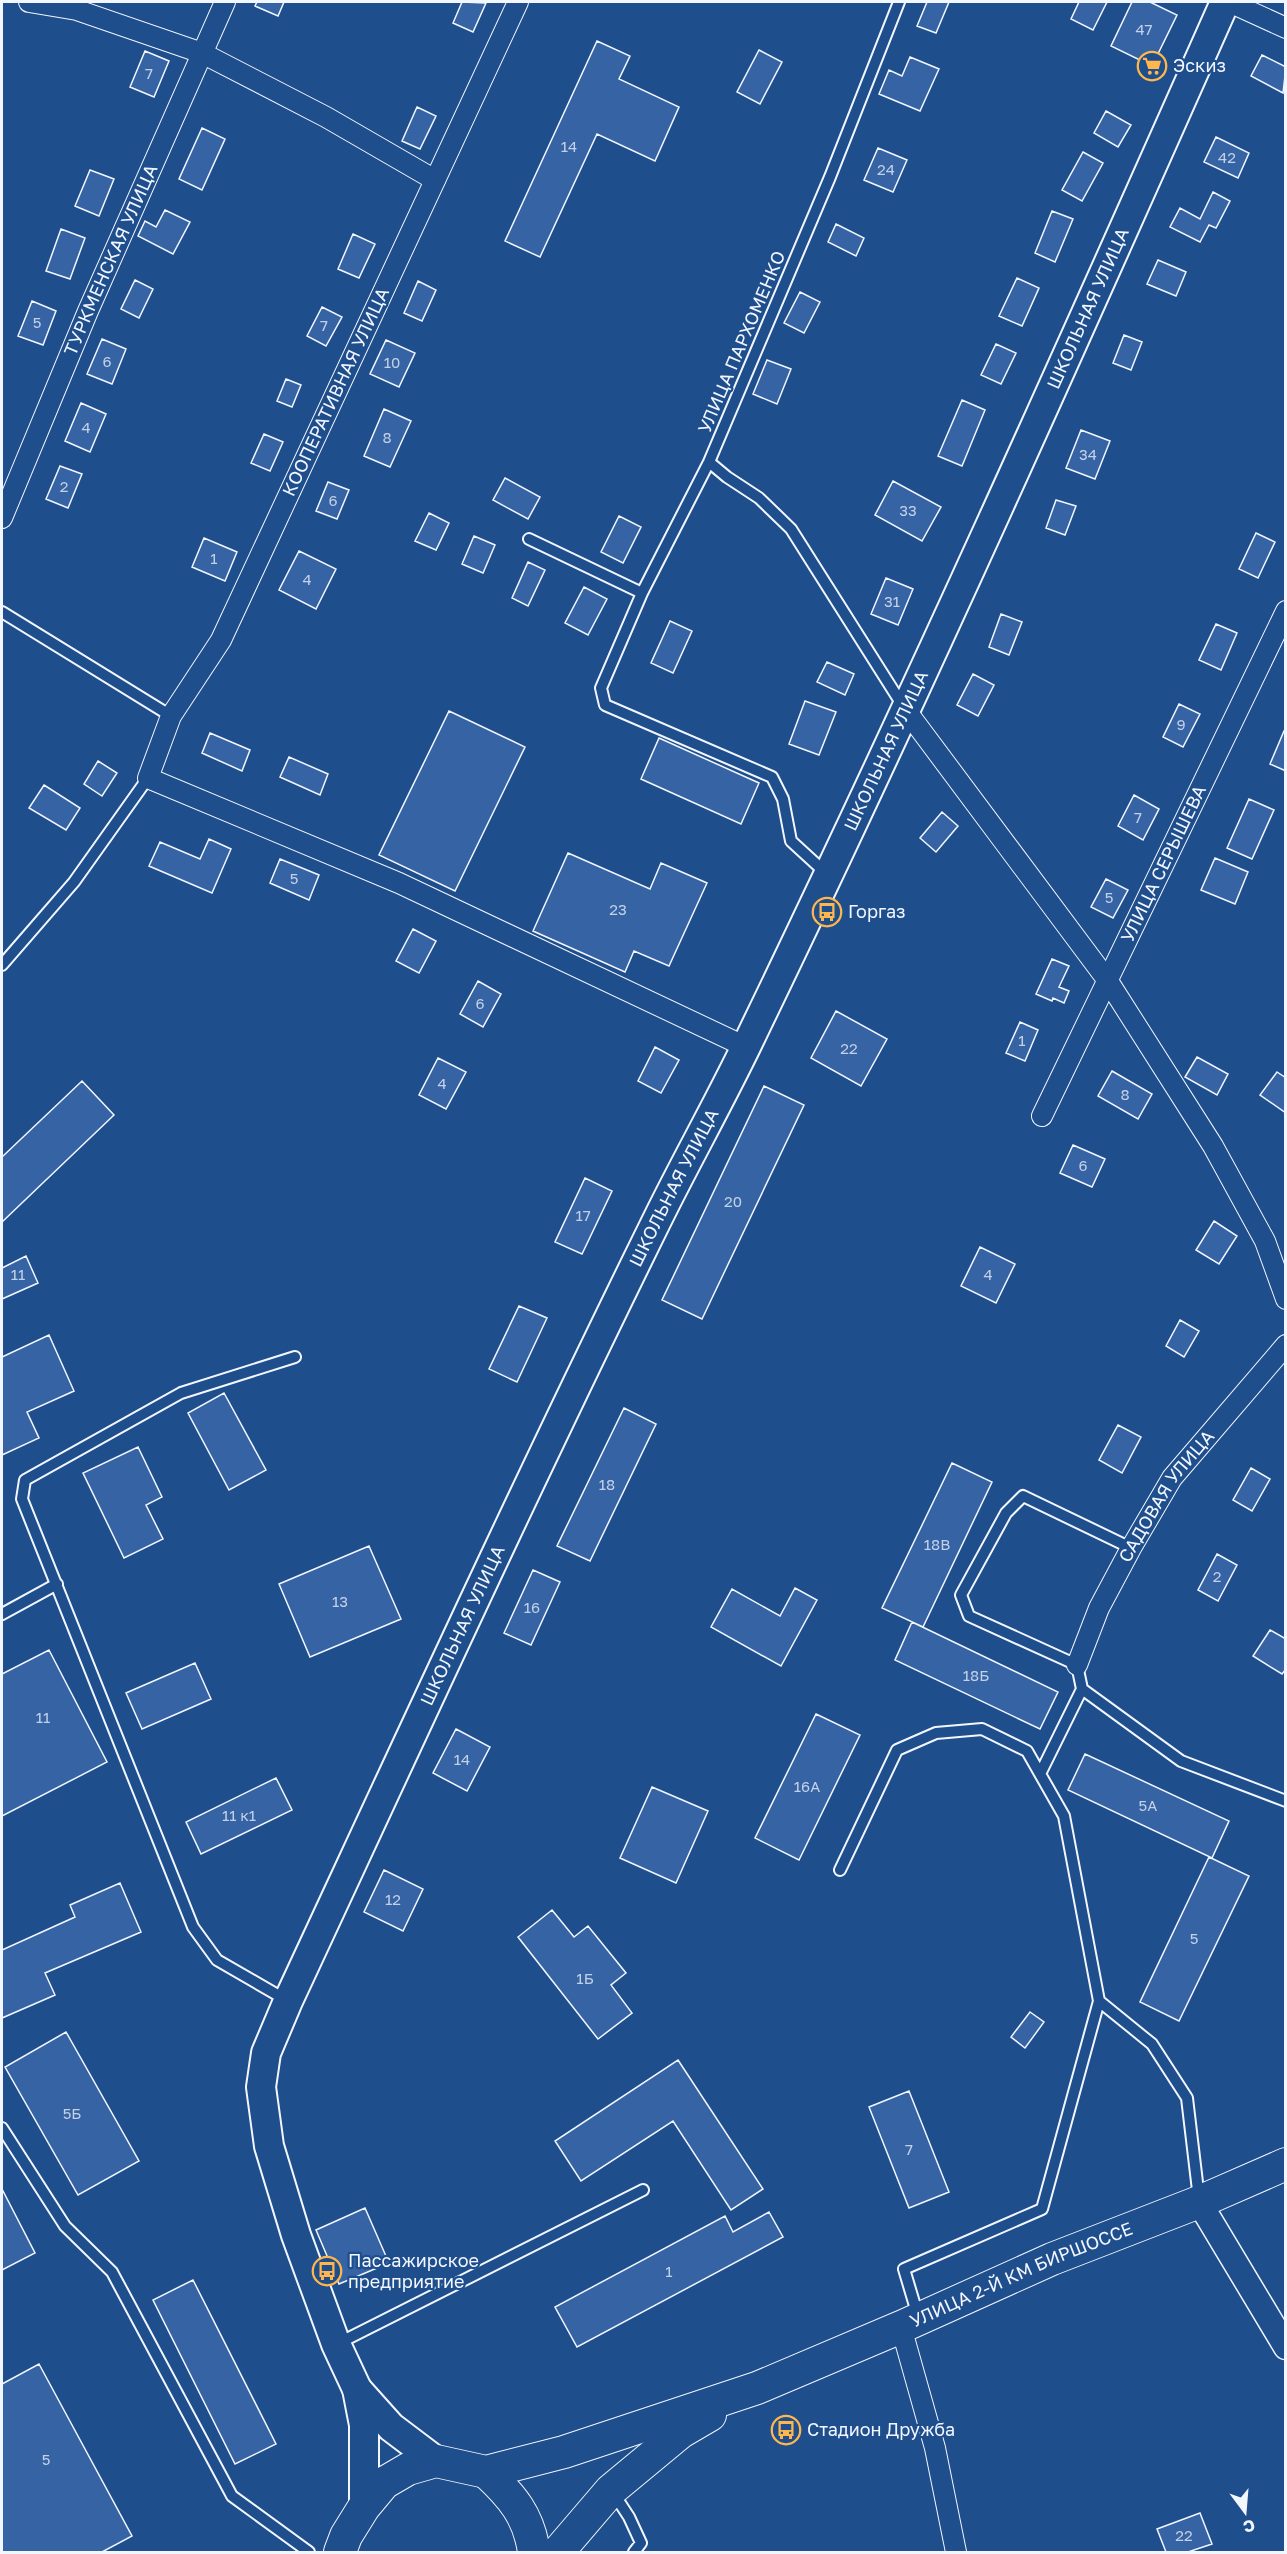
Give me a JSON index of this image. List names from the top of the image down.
{
  "streets": {
    "main road": ["ШКОЛЬНАЯ УЛИЦА", "УЛИЦА 2-Й КМ БИРШОССЕ"],
    "street": [
      "ТУРКМЕНСКАЯ УЛИЦА",
      "КООПЕРАТИВНАЯ УЛИЦА",
      "УЛИЦА СЕРЫШЕВА",
      "САДОВАЯ УЛИЦА"
    ],
    "lane": ["УЛИЦА ПАРХОМЕНКО"]
  },
  "crossings": [
    ["ШКОЛЬНАЯ УЛИЦА", "УЛИЦА ПАРХОМЕНКО"]
  ],
  "places": {
    "supermarket": ["Эскиз"],
    "bus stop": ["Горгаз", "Пассажирское предприятие", "Стадион Дружба"]
  },
  "house_numbers": [
    "47",
    "7",
    "14",
    "42",
    "24",
    "5",
    "7",
    "6",
    "10",
    "4",
    "8",
    "34",
    "2",
    "6",
    "33",
    "1",
    "4",
    "31",
    "9",
    "7",
    "5",
    "5",
    "23",
    "6",
    "1",
    "22",
    "4",
    "8",
    "6",
    "20",
    "17",
    "11",
    "4",
    "18",
    "18В",
    "2",
    "13",
    "16",
    "18Б",
    "11",
    "14",
    "16А",
    "5А",
    "11 к1",
    "12",
    "5",
    "1Б",
    "5Б",
    "7",
    "1",
    "5",
    "22"
  ],
  "north": "bottom"
}
